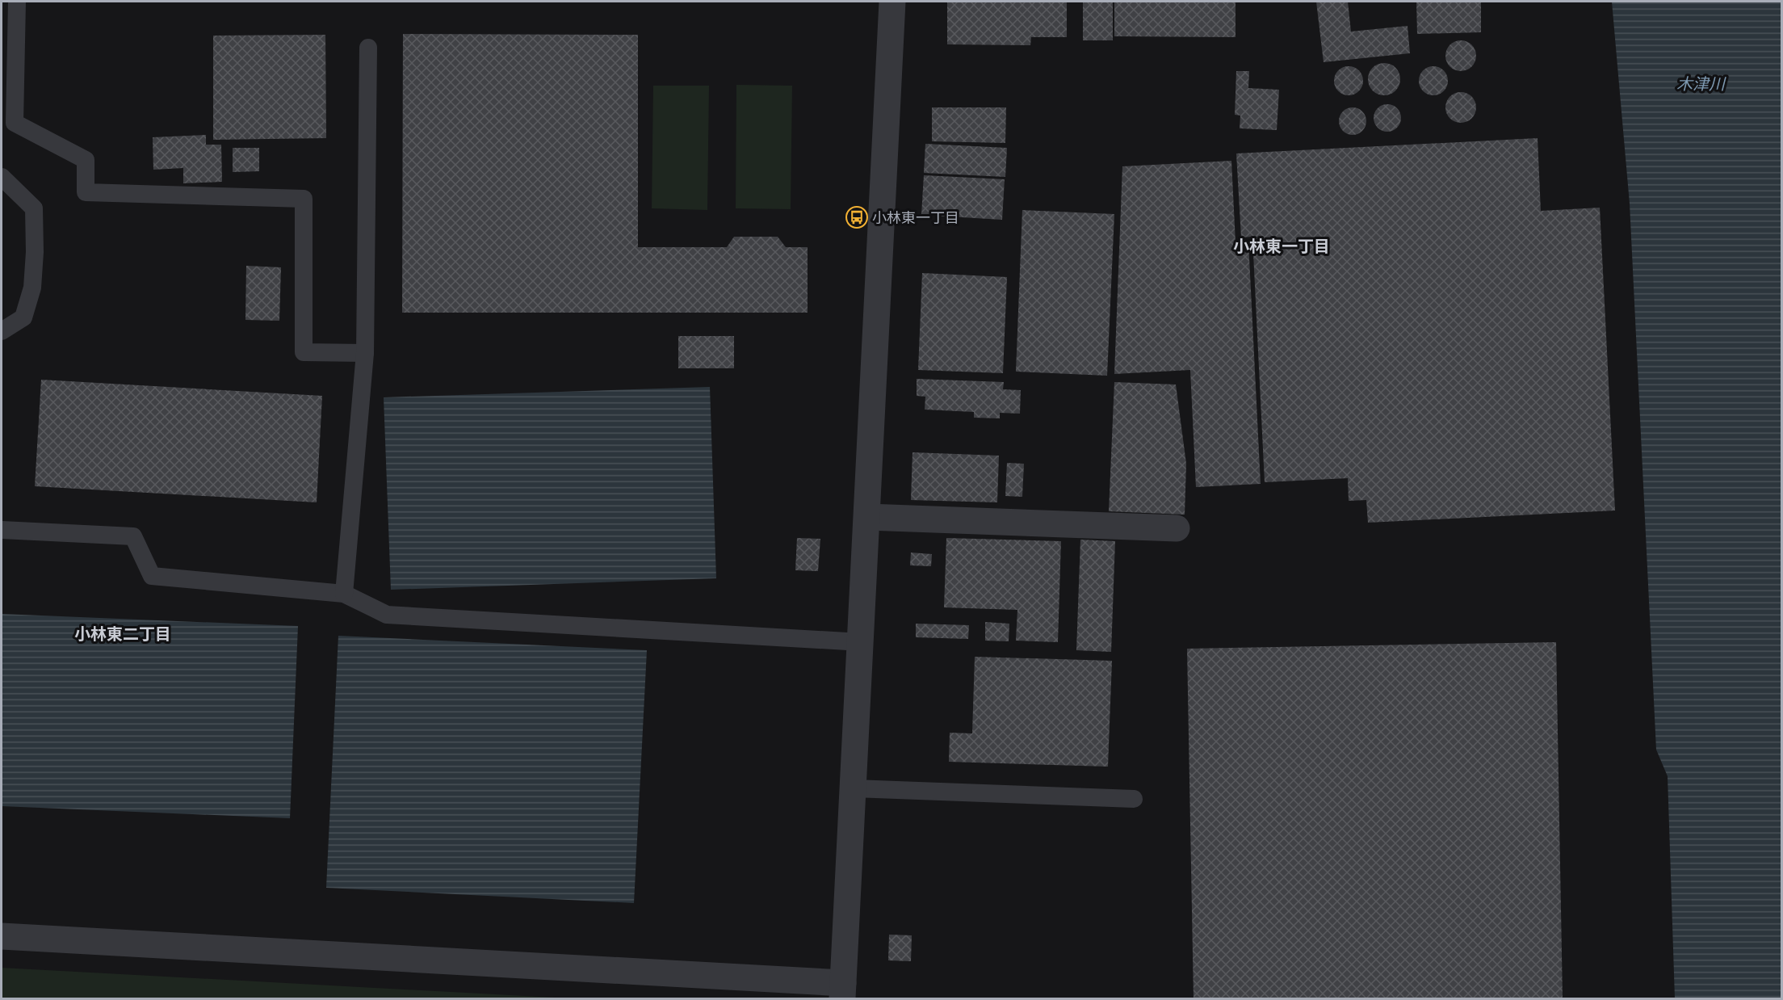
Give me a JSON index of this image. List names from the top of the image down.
{
  "districts": ["小林東一丁目", "小林東二丁目"],
  "water": ["木津川"],
  "places": {
    "bus stop": ["小林東一丁目"]
  }
}
